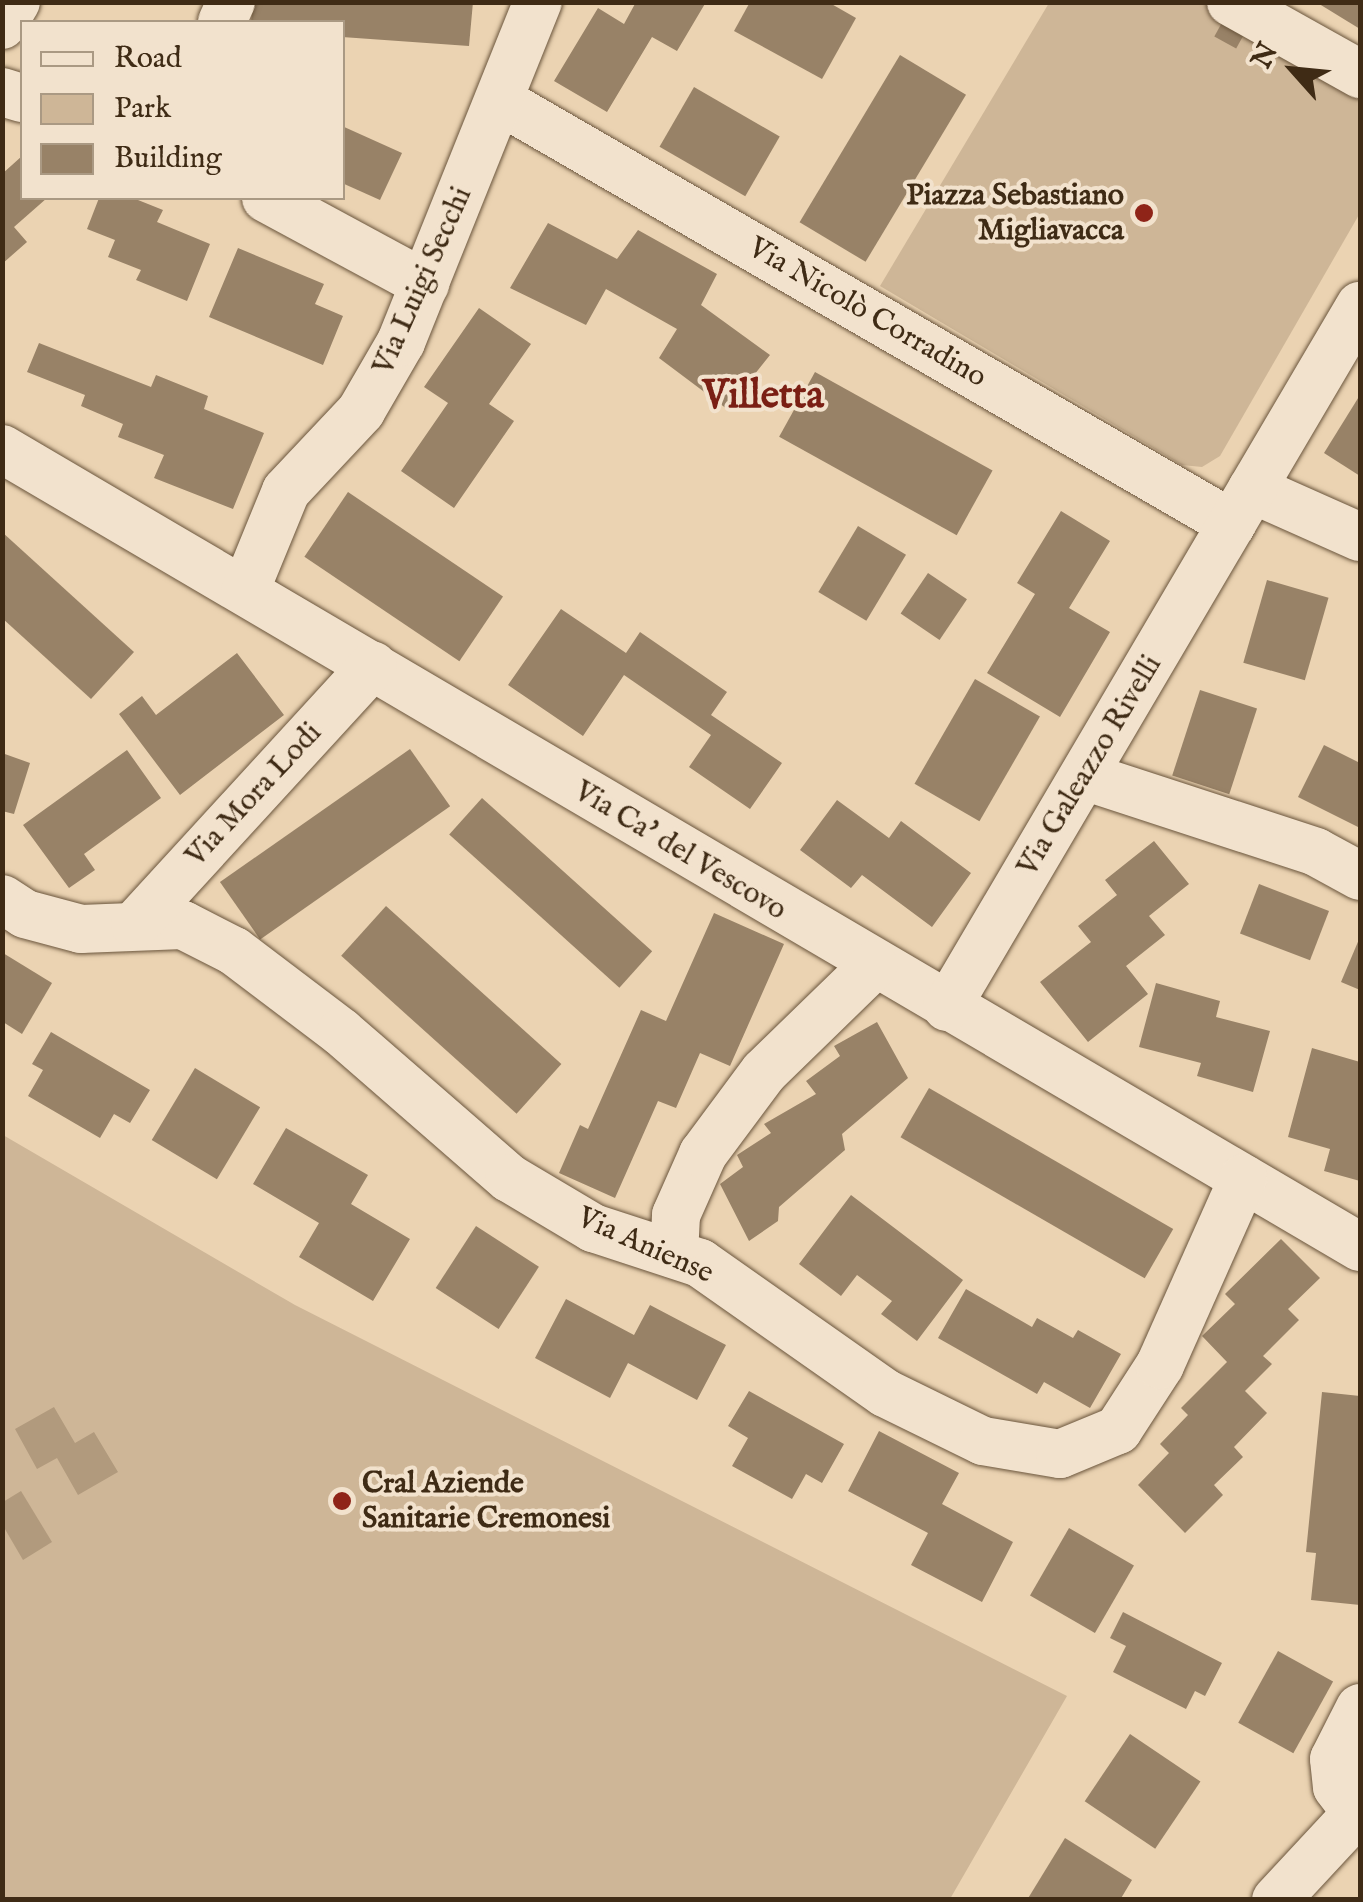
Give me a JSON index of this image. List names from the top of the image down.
{
  "streets": {
    "street": [
      "Via Luigi Secchi",
      "Via Nicolò Corradino",
      "Via Galeazzo Rivelli",
      "Via Mora Lodi",
      "Via Ca' del Vescovo",
      "Via Aniense"
    ]
  },
  "crossings": [
    ["Via Luigi Secchi", "Via Nicolò Corradino"],
    ["Via Luigi Secchi", "Via Ca' del Vescovo"],
    ["Via Nicolò Corradino", "Via Galeazzo Rivelli"],
    ["Via Galeazzo Rivelli", "Via Ca' del Vescovo"],
    ["Via Mora Lodi", "Via Ca' del Vescovo"],
    ["Via Mora Lodi", "Via Aniense"],
    ["Via Ca' del Vescovo", "Via Aniense"]
  ],
  "districts": ["Villetta"],
  "places": ["Piazza Sebastiano Migliavacca", "Cral Aziende Sanitarie Cremonesi"],
  "legend": ["Road", "Park", "Building"],
  "north": "top left"
}
